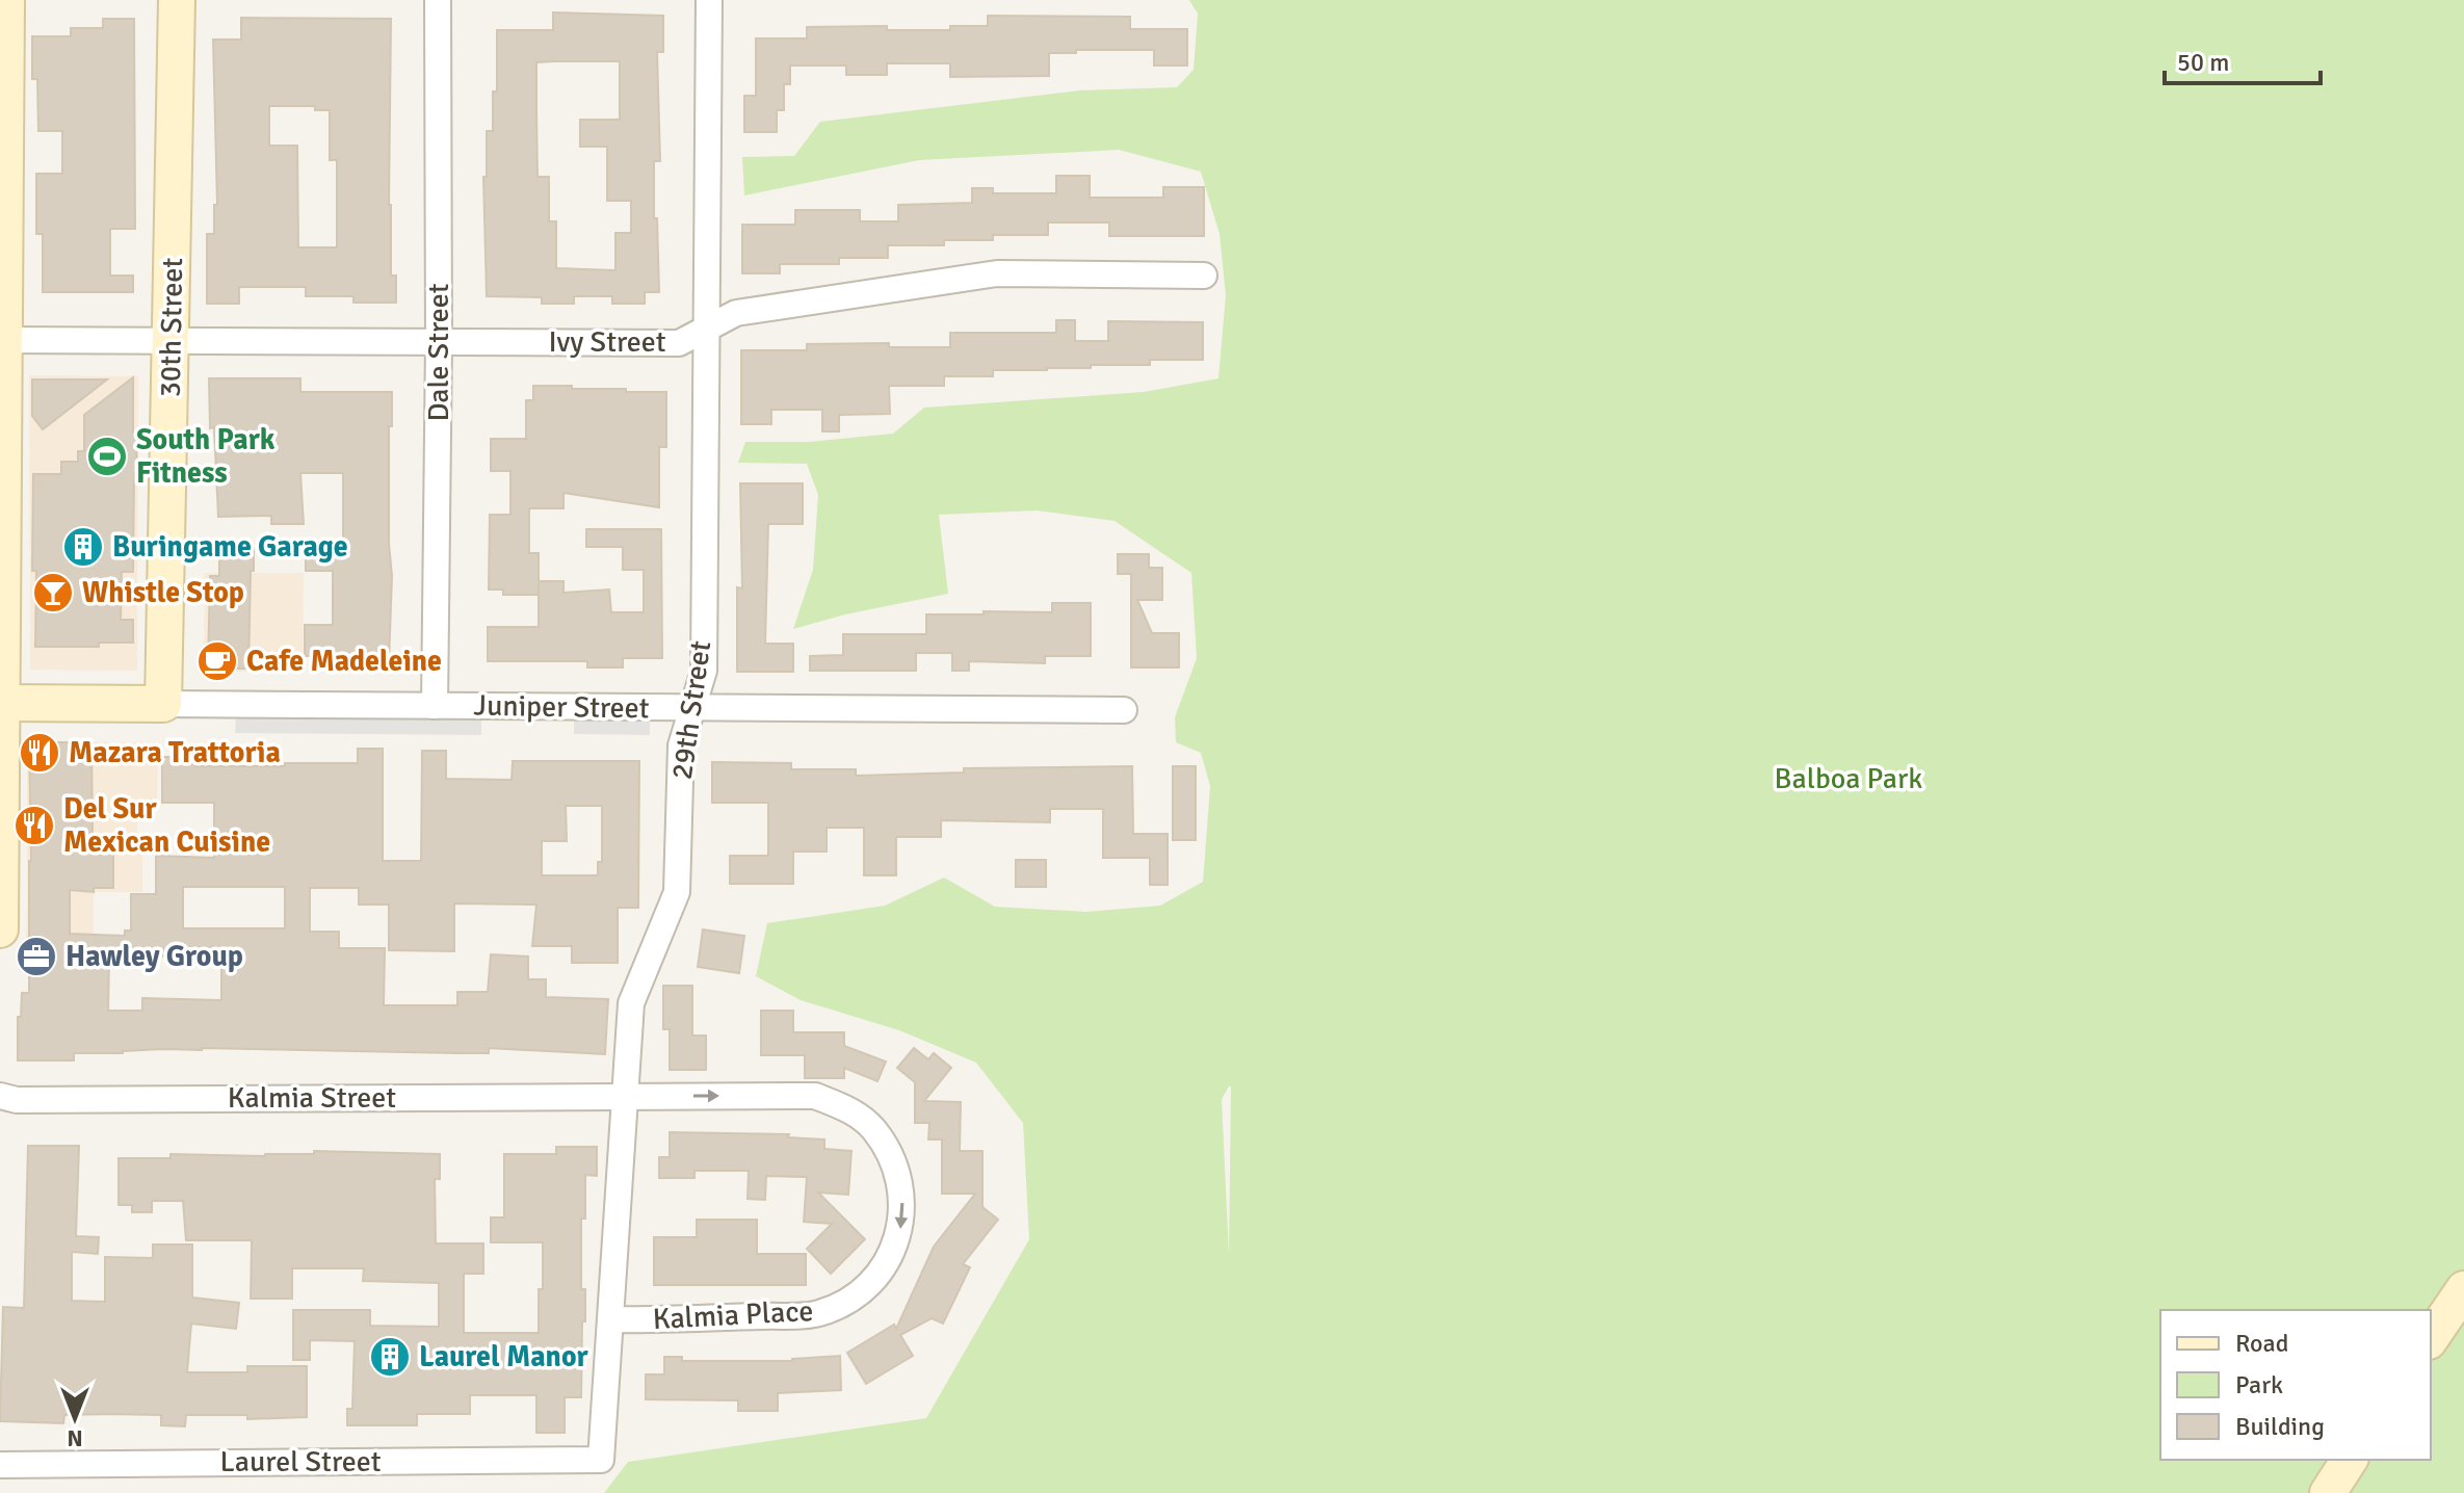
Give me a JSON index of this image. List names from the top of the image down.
{
  "streets": {
    "main road": ["30th Street", "Juniper Street"],
    "street": [
      "Ivy Street",
      "Dale Street",
      "29th Street",
      "Kalmia Street",
      "Kalmia Place",
      "Laurel Street"
    ]
  },
  "crossings": [
    ["30th Street", "Ivy Street"],
    ["30th Street", "Juniper Street"],
    ["Ivy Street", "Dale Street"],
    ["Ivy Street", "29th Street"],
    ["Dale Street", "Juniper Street"],
    ["Juniper Street", "29th Street"],
    ["29th Street", "Kalmia Street"],
    ["29th Street", "Kalmia Place"],
    ["29th Street", "Laurel Street"],
    ["Kalmia Street", "Kalmia Place"]
  ],
  "parks": ["Balboa Park"],
  "places": {
    "sports": ["South Park Fitness"],
    "building": ["Buringame Garage", "Laurel Manor"],
    "bar": ["Whistle Stop"],
    "cafe": ["Cafe Madeleine"],
    "restaurant": ["Mazara Trattoria", "Del Sur Mexican Cuisine"],
    "office": ["Hawley Group"]
  },
  "legend": ["Road", "Park", "Building"],
  "scale_bar": "50 m",
  "north": "bottom"
}
